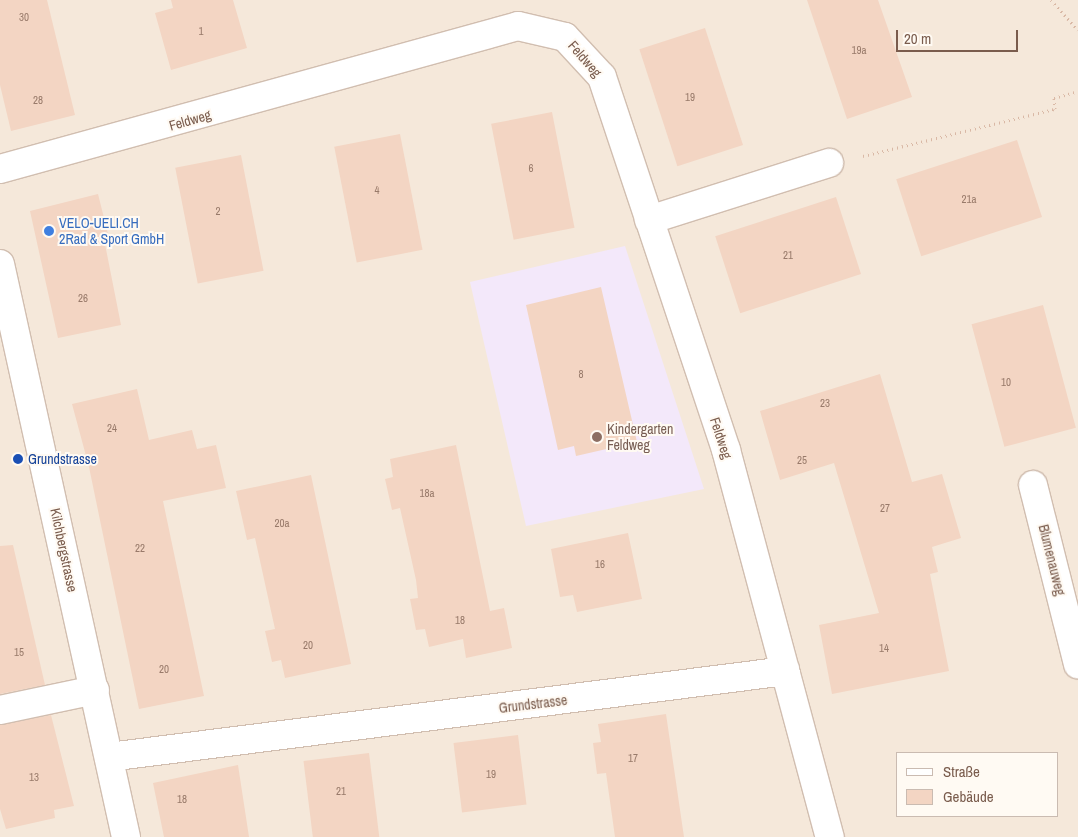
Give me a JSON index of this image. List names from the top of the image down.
{
  "streets": {
    "street": [
      "Feldweg",
      "Kilchbergstrasse",
      "Blumenauweg",
      "Grundstrasse"
    ]
  },
  "crossings": [
    ["Feldweg", "Grundstrasse"],
    ["Kilchbergstrasse", "Grundstrasse"]
  ],
  "places": ["VELO-UELI.CH 2Rad & Sport GmbH", "Kindergarten Feldweg", "Grundstrasse"],
  "house_numbers": [
    "30",
    "1",
    "19a",
    "19",
    "28",
    "6",
    "4",
    "21a",
    "2",
    "21",
    "26",
    "8",
    "10",
    "23",
    "24",
    "25",
    "18a",
    "27",
    "20a",
    "22",
    "16",
    "18",
    "20",
    "14",
    "15",
    "20",
    "17",
    "19",
    "13",
    "21",
    "18"
  ],
  "legend": ["Straße", "Gebäude"],
  "scale_bar": "20 m"
}
